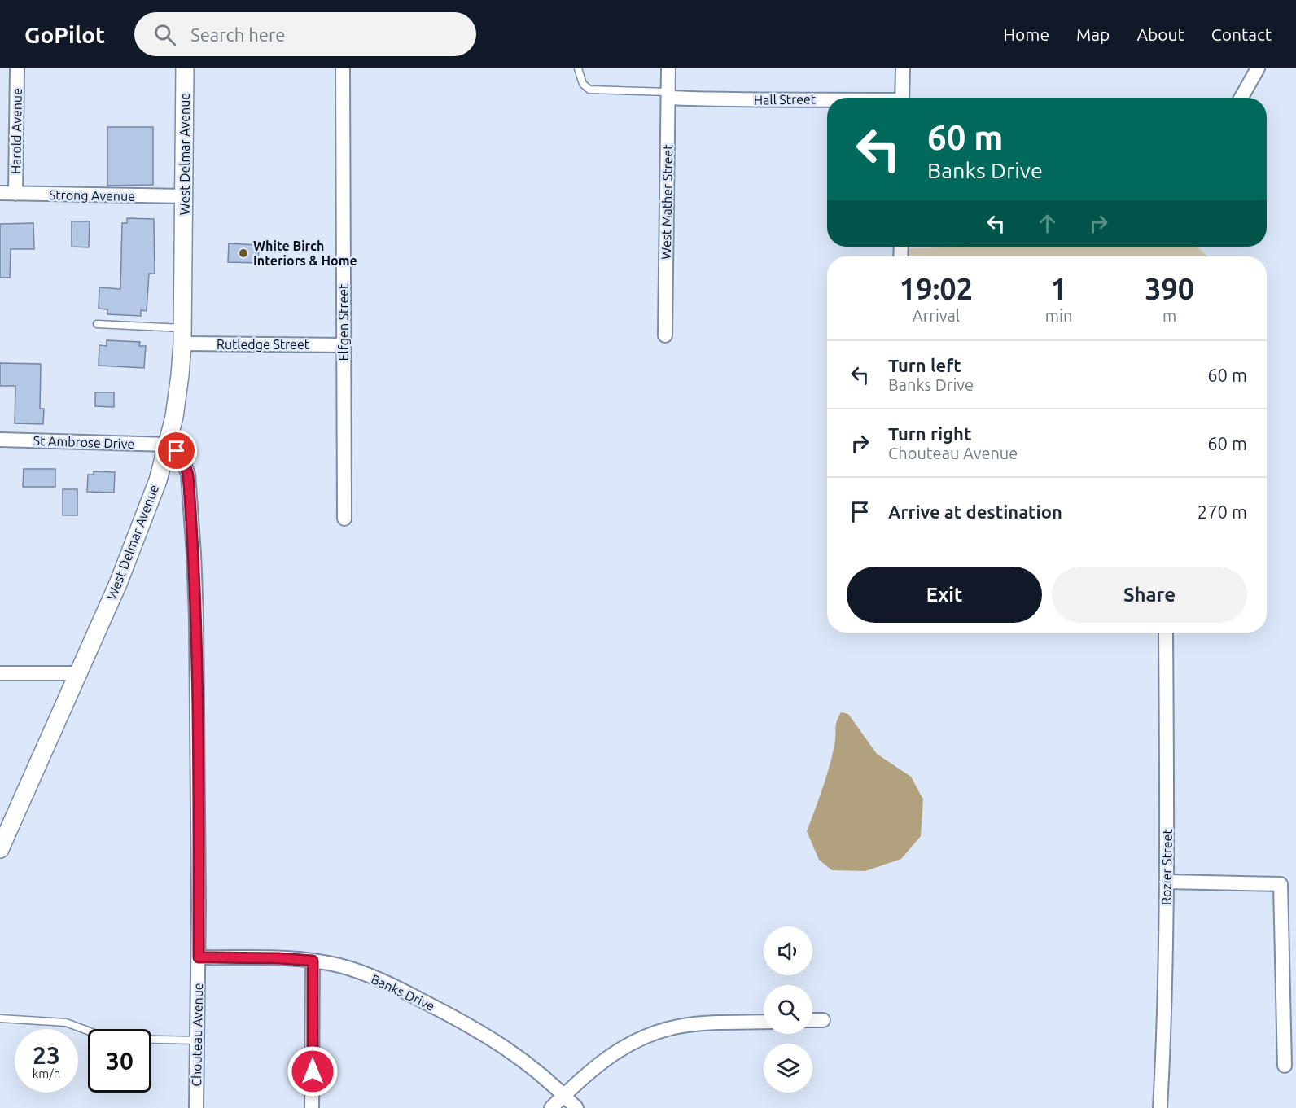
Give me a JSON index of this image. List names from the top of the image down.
{
  "streets": {
    "street": [
      "Hall Street",
      "Harold Avenue",
      "West Delmar Avenue",
      "Strong Avenue",
      "West Mather Street",
      "Elfgen Street",
      "Rutledge Street",
      "St Ambrose Drive",
      "Rozier Street",
      "Banks Drive",
      "Chouteau Avenue"
    ]
  },
  "crossings": [
    ["Hall Street", "West Mather Street"],
    ["Harold Avenue", "Strong Avenue"],
    ["West Delmar Avenue", "Strong Avenue"],
    ["West Delmar Avenue", "Rutledge Street"],
    ["West Delmar Avenue", "St Ambrose Drive"],
    ["West Delmar Avenue", "Chouteau Avenue"],
    ["Elfgen Street", "Rutledge Street"],
    ["St Ambrose Drive", "Chouteau Avenue"],
    ["Banks Drive", "Chouteau Avenue"]
  ],
  "places": ["White Birch Interiors & Home"],
  "page": {
    "header": "GoPilot",
    "search": "Search here",
    "nav": [
      "Home",
      "Map",
      "About",
      "Contact"
    ],
    "turn": ["60 m", "Banks Drive"],
    "eta": [
      "19:02",
      "Arrival",
      "1",
      "min",
      "390",
      "m"
    ],
    "list": [
      {
        "name": "Turn left",
        "note": "Banks Drive",
        "value": "60 m"
      },
      {
        "name": "Turn right",
        "note": "Chouteau Avenue",
        "value": "60 m"
      },
      {
        "name": "Arrive at destination",
        "value": "270 m"
      }
    ],
    "buttons": ["Exit", "Share"],
    "speed": "23 km/h",
    "limit": "30"
  }
}
